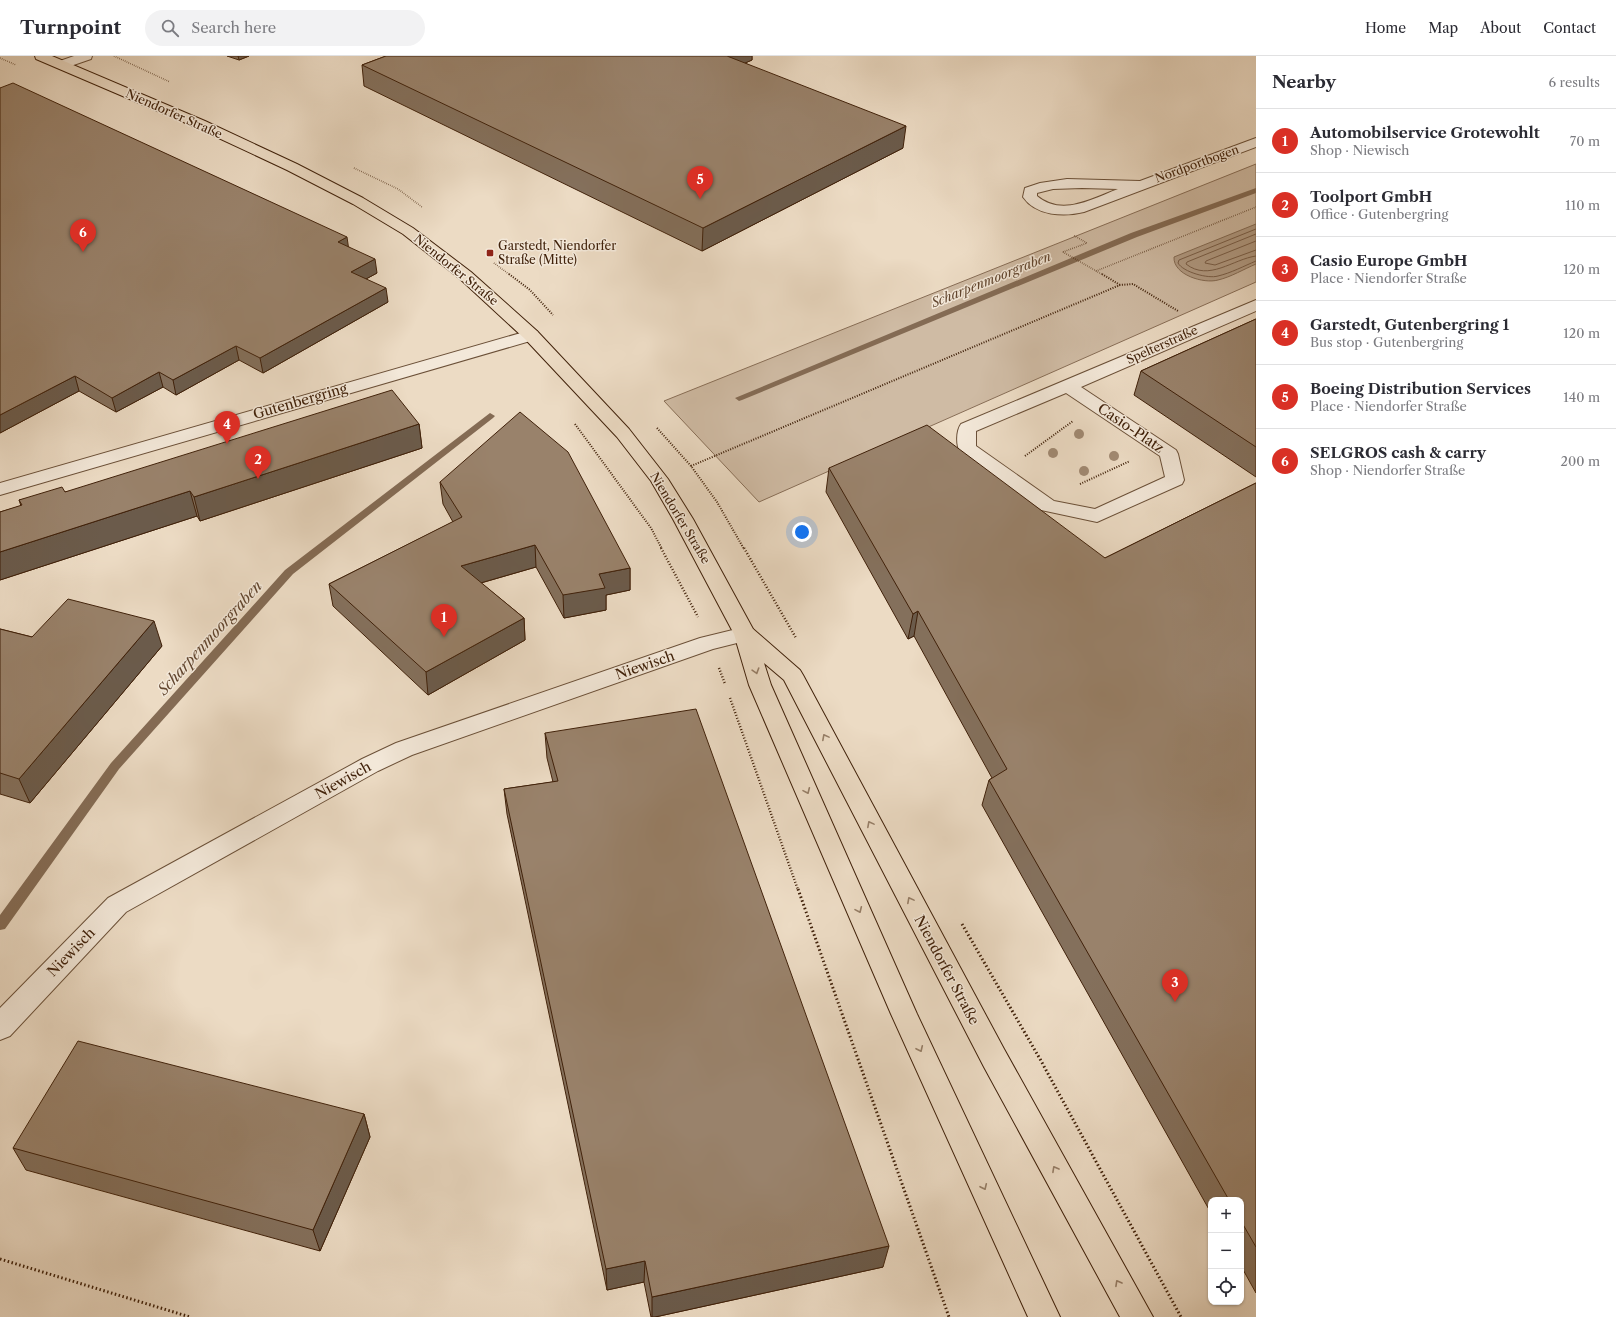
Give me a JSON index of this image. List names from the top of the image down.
{
  "streets": {
    "main road": ["Niendorfer Straße"],
    "street": [
      "Nordportbogen",
      "Spelterstraße",
      "Gutenbergring",
      "Casio-Platz",
      "Niewisch"
    ]
  },
  "crossings": [
    ["Niendorfer Straße", "Gutenbergring"],
    ["Niendorfer Straße", "Niewisch"],
    ["Spelterstraße", "Casio-Platz"]
  ],
  "water": ["Scharpenmoorgraben"],
  "places": {
    "transit": ["Garstedt, Niendorfer Straße (Mitte)"]
  },
  "page": {
    "header": "Turnpoint",
    "search": "Search here",
    "nav": [
      "Home",
      "Map",
      "About",
      "Contact"
    ],
    "heading": ["Nearby", "6 results"],
    "list": [
      {
        "mark": "1",
        "name": "Automobilservice Grotewohlt",
        "note": "Shop · Niewisch",
        "value": "70 m"
      },
      {
        "mark": "2",
        "name": "Toolport GmbH",
        "note": "Office · Gutenbergring",
        "value": "110 m"
      },
      {
        "mark": "3",
        "name": "Casio Europe GmbH",
        "note": "Place · Niendorfer Straße",
        "value": "120 m"
      },
      {
        "mark": "4",
        "name": "Garstedt, Gutenbergring 1",
        "note": "Bus stop · Gutenbergring",
        "value": "120 m"
      },
      {
        "mark": "5",
        "name": "Boeing Distribution Services",
        "note": "Place · Niendorfer Straße",
        "value": "140 m"
      },
      {
        "mark": "6",
        "name": "SELGROS cash & carry",
        "note": "Shop · Niendorfer Straße",
        "value": "200 m"
      }
    ],
    "pins": [
      "5",
      "6",
      "4",
      "2",
      "1",
      "3"
    ],
    "map_buttons": ["+", "−"]
  }
}
